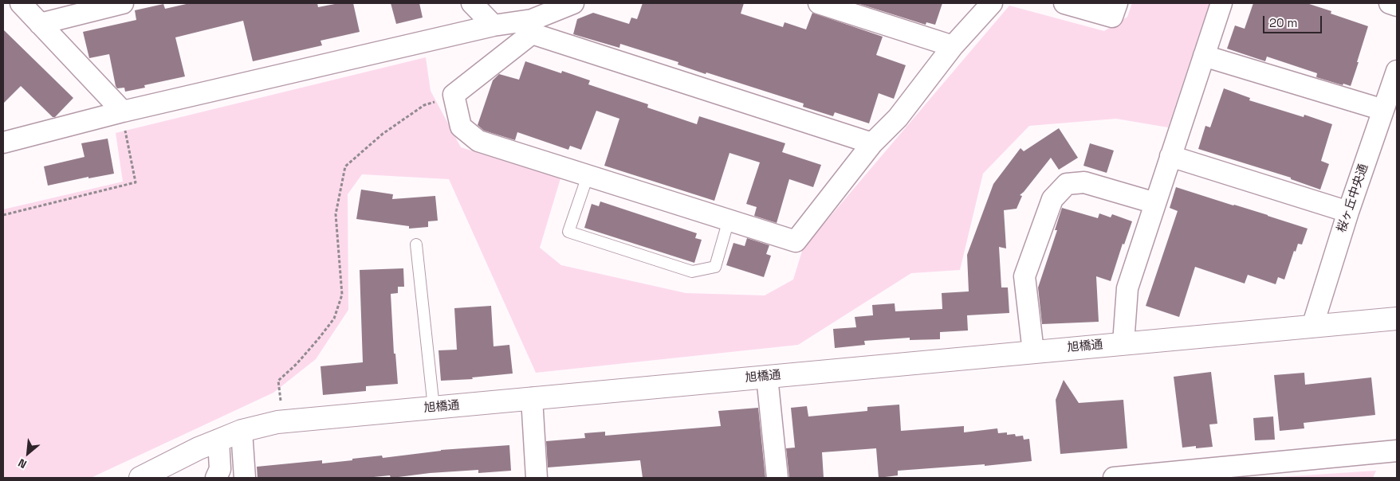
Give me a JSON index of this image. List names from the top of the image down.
{
  "streets": {
    "street": ["桜ヶ丘中央通", "旭橋通"]
  },
  "crossings": [
    ["桜ヶ丘中央通", "旭橋通"]
  ],
  "scale_bar": "20 m",
  "north": "bottom left"
}
